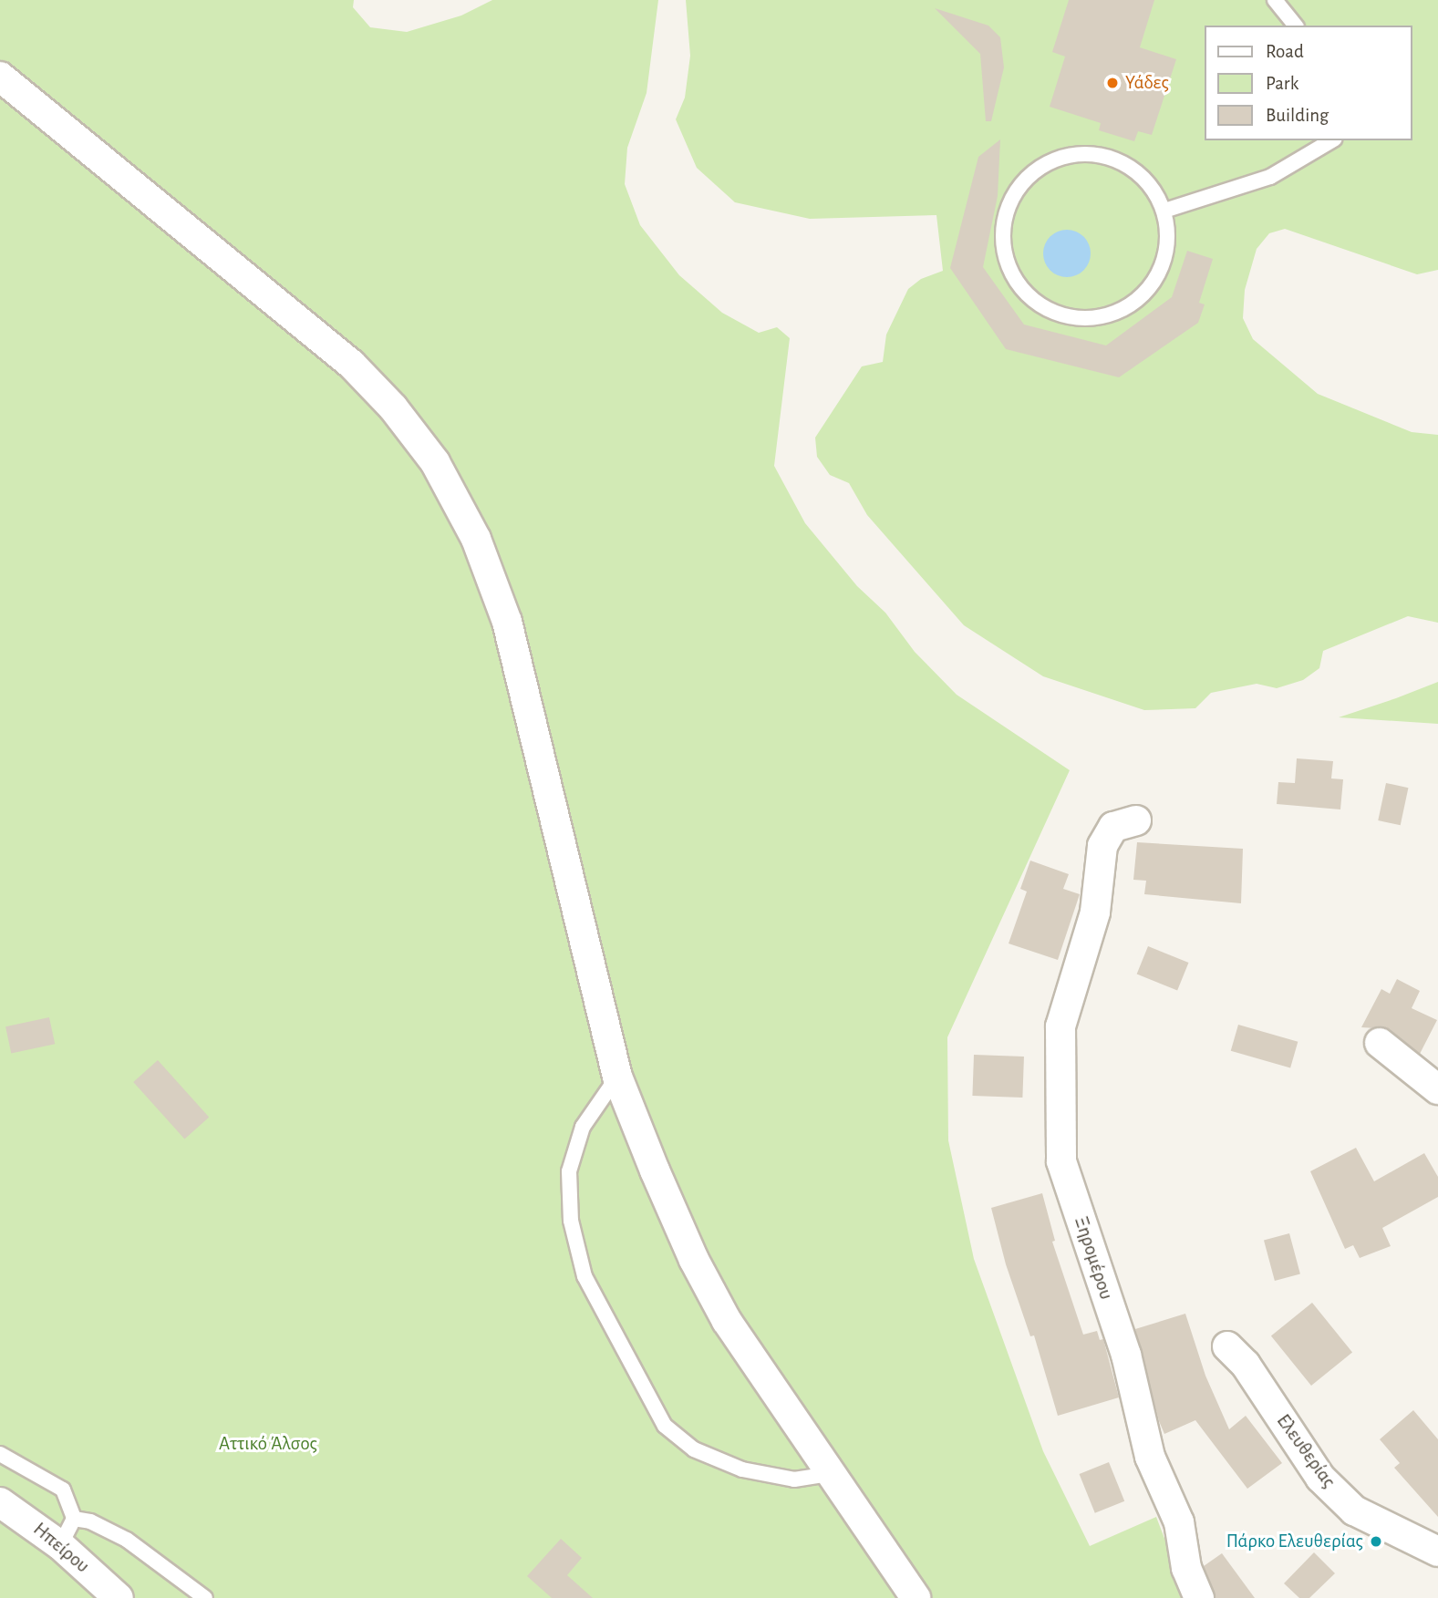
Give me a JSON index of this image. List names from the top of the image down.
{
  "streets": {
    "street": ["Ξηρομέρου", "Ελευθερίας", "Ηπείρου"]
  },
  "parks": ["Αττικό Άλσος"],
  "places": ["Υάδες", "Πάρκο Ελευθερίας"],
  "legend": ["Road", "Park", "Building"]
}
